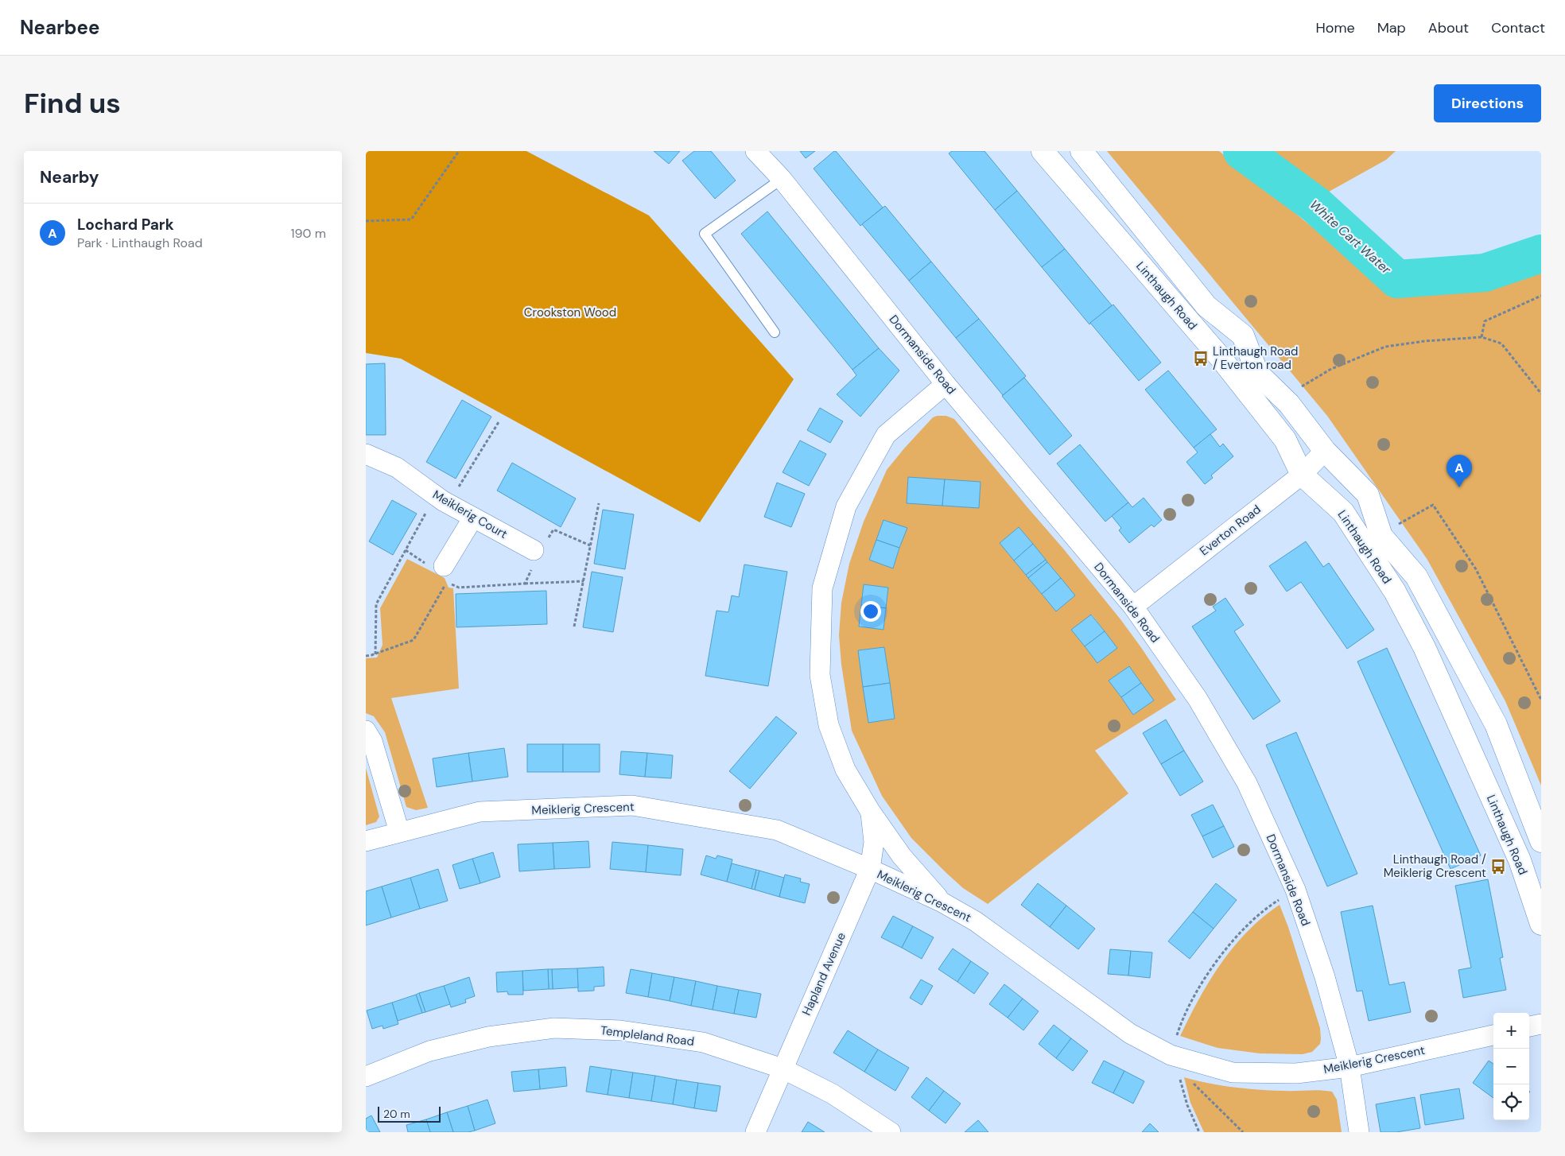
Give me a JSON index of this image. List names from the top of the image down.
{
  "streets": {
    "street": [
      "Linthaugh Road",
      "Dormanside Road",
      "Meiklerig Court",
      "Everton Road",
      "Meiklerig Crescent",
      "Hapland Avenue",
      "Templeland Road"
    ]
  },
  "crossings": [
    ["Linthaugh Road", "Everton Road"],
    ["Dormanside Road", "Everton Road"],
    ["Dormanside Road", "Meiklerig Crescent"],
    ["Meiklerig Crescent", "Hapland Avenue"],
    ["Hapland Avenue", "Templeland Road"]
  ],
  "water": ["White Cart Water"],
  "parks": ["Crookston Wood"],
  "places": {
    "bus stop": ["Linthaugh Road / Everton road", "Linthaugh Road / Meiklerig Crescent"]
  },
  "scale_bar": "20 m",
  "page": {
    "header": "Nearbee",
    "nav": [
      "Home",
      "Map",
      "About",
      "Contact"
    ],
    "buttons": "Directions",
    "title": "Find us",
    "heading": "Nearby",
    "list": [
      {
        "mark": "A",
        "name": "Lochard Park",
        "note": "Park · Linthaugh Road",
        "value": "190 m"
      }
    ],
    "pins": "A",
    "map_buttons": ["+", "−"],
    "scale": "20 m"
  }
}
